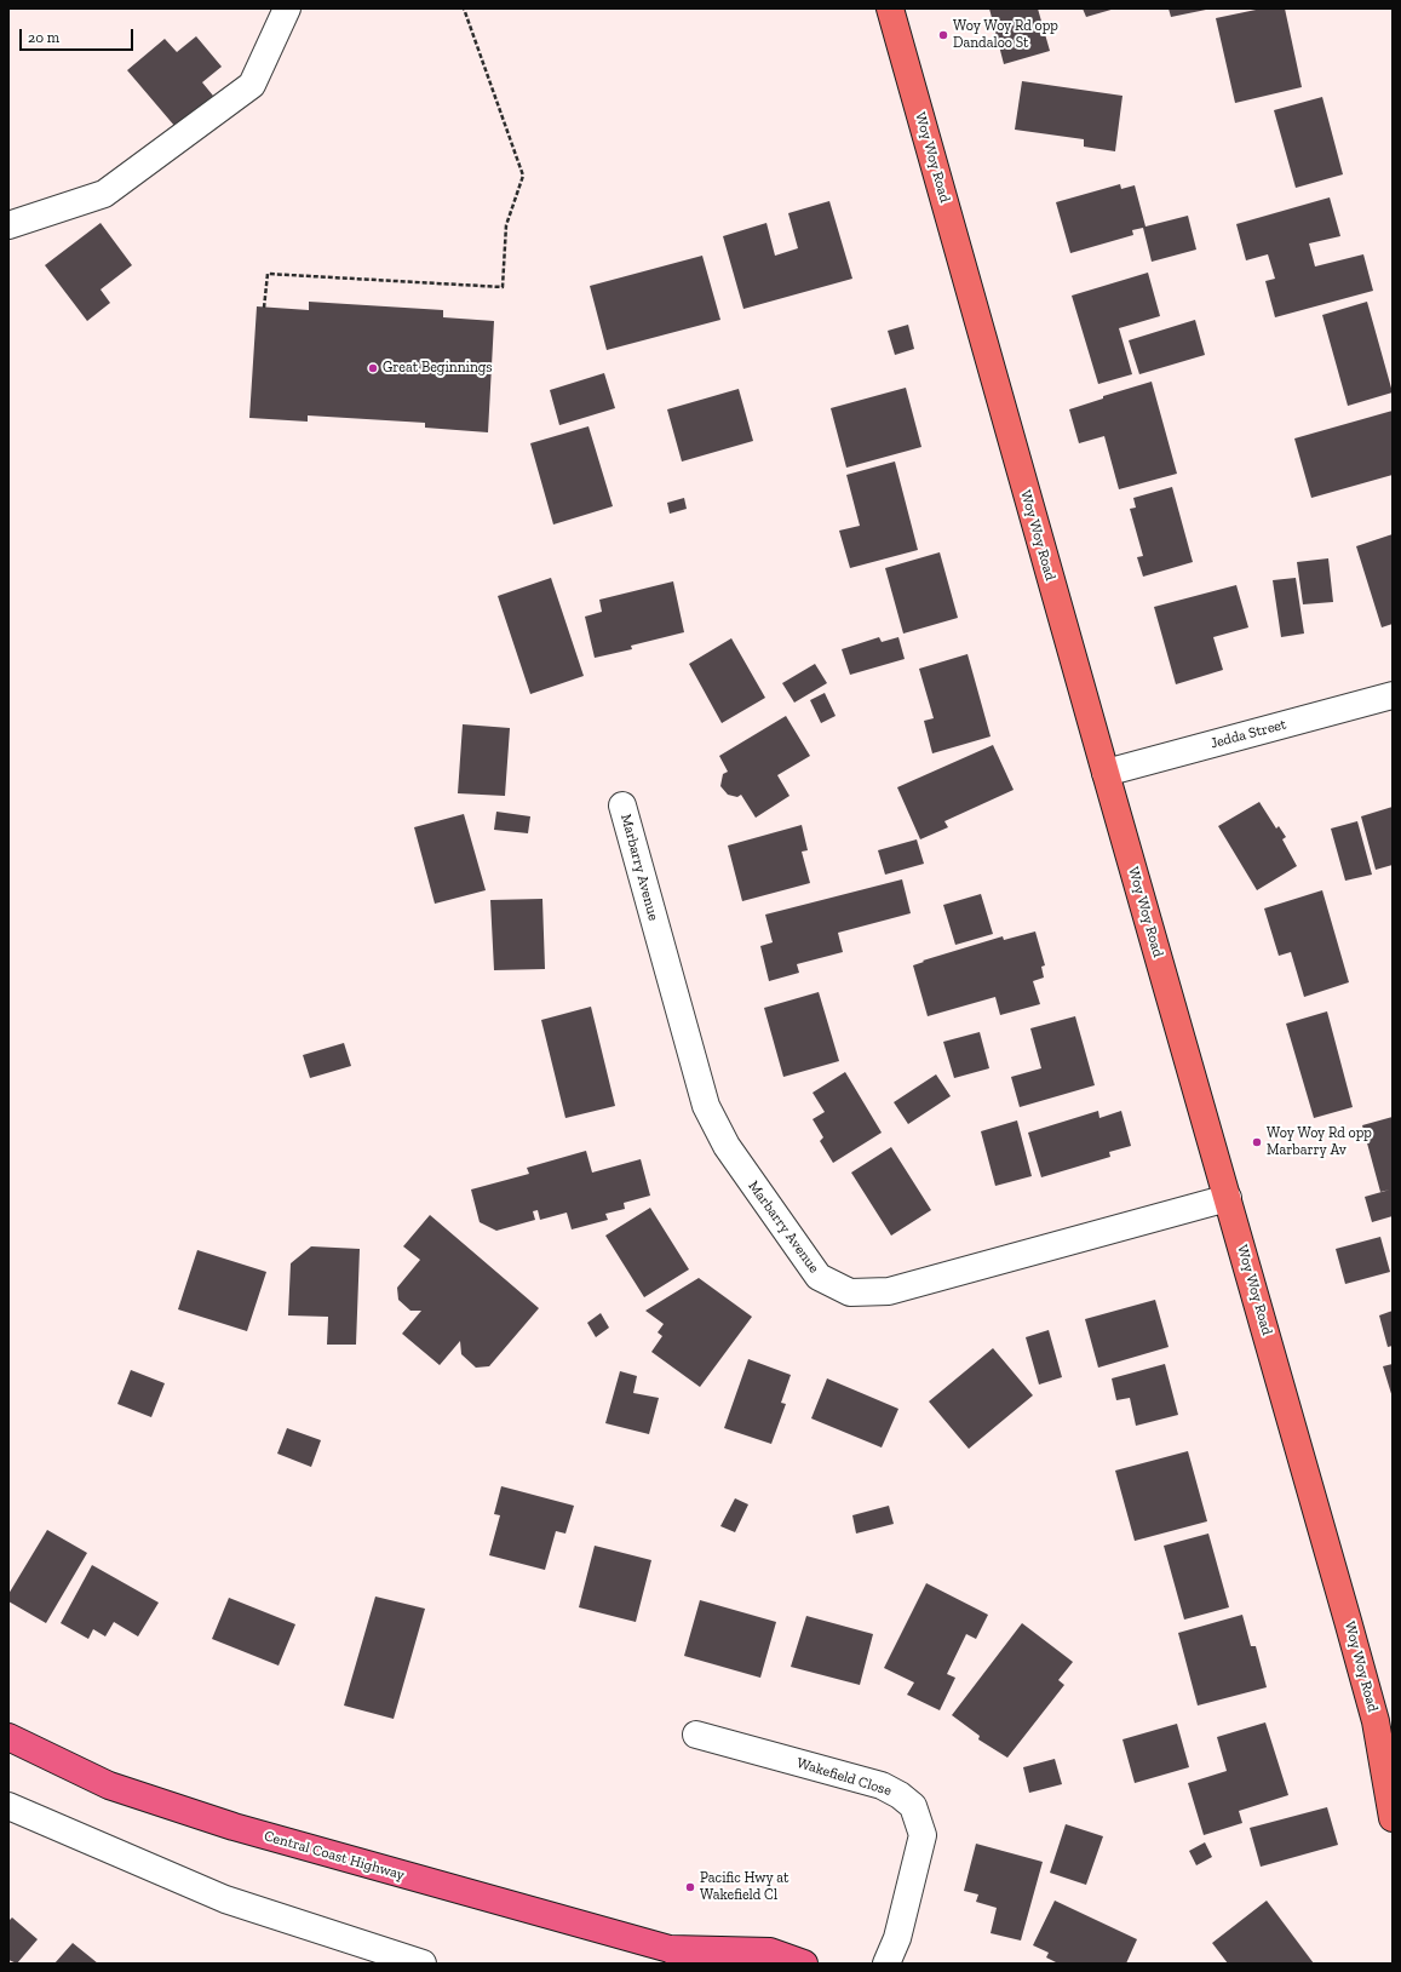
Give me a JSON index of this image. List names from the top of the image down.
{
  "streets": {
    "highway": ["Central Coast Highway"],
    "main road": ["Woy Woy Road"],
    "street": ["Jedda Street", "Marbarry Avenue", "Wakefield Close"]
  },
  "crossings": [
    ["Woy Woy Road", "Jedda Street"],
    ["Woy Woy Road", "Marbarry Avenue"]
  ],
  "places": [
    "Woy Woy Rd opp Dandaloo St",
    "Great Beginnings",
    "Woy Woy Rd opp Marbarry Av",
    "Pacific Hwy at Wakefield Cl"
  ],
  "scale_bar": "20 m"
}
